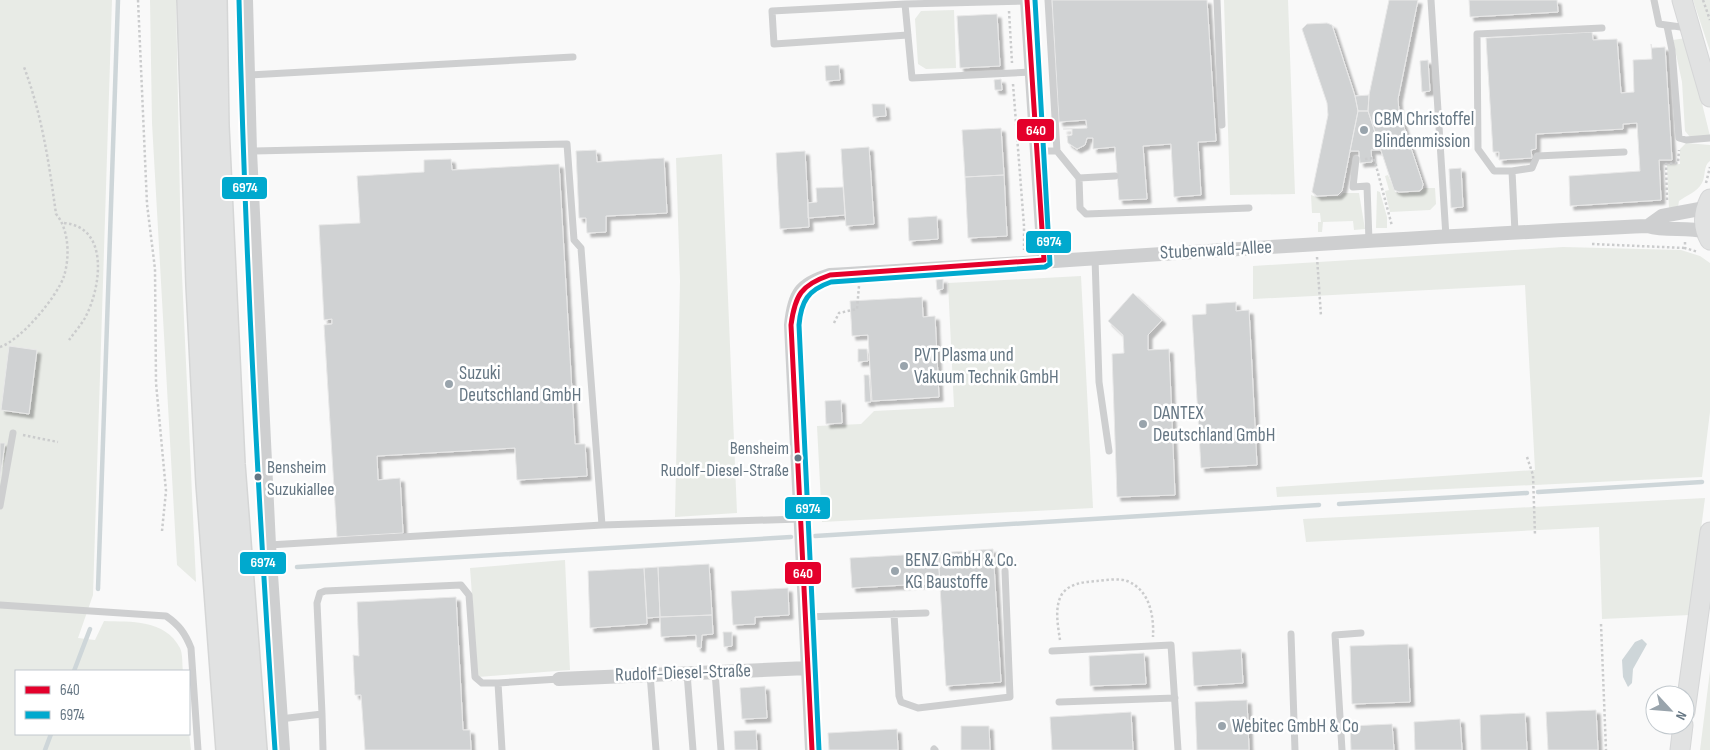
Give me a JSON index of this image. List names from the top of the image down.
{
  "streets": {
    "street": ["Stubenwald-Allee", "Rudolf-Diesel-Straße"]
  },
  "places": [
    "CBM Christoffel Blindenmission",
    "PVT Plasma und Vakuum Technik GmbH",
    "Suzuki Deutschland GmbH",
    "DANTEX Deutschland GmbH",
    "Bensheim Rudolf-Diesel-Straße",
    "Bensheim Suzukiallee",
    "BENZ GmbH & Co. KG Baustoffe",
    "Webitec GmbH & Co"
  ],
  "lines": ["transit line 640", "transit line 6974"],
  "legend": ["640", "6974"],
  "north": "bottom right"
}
